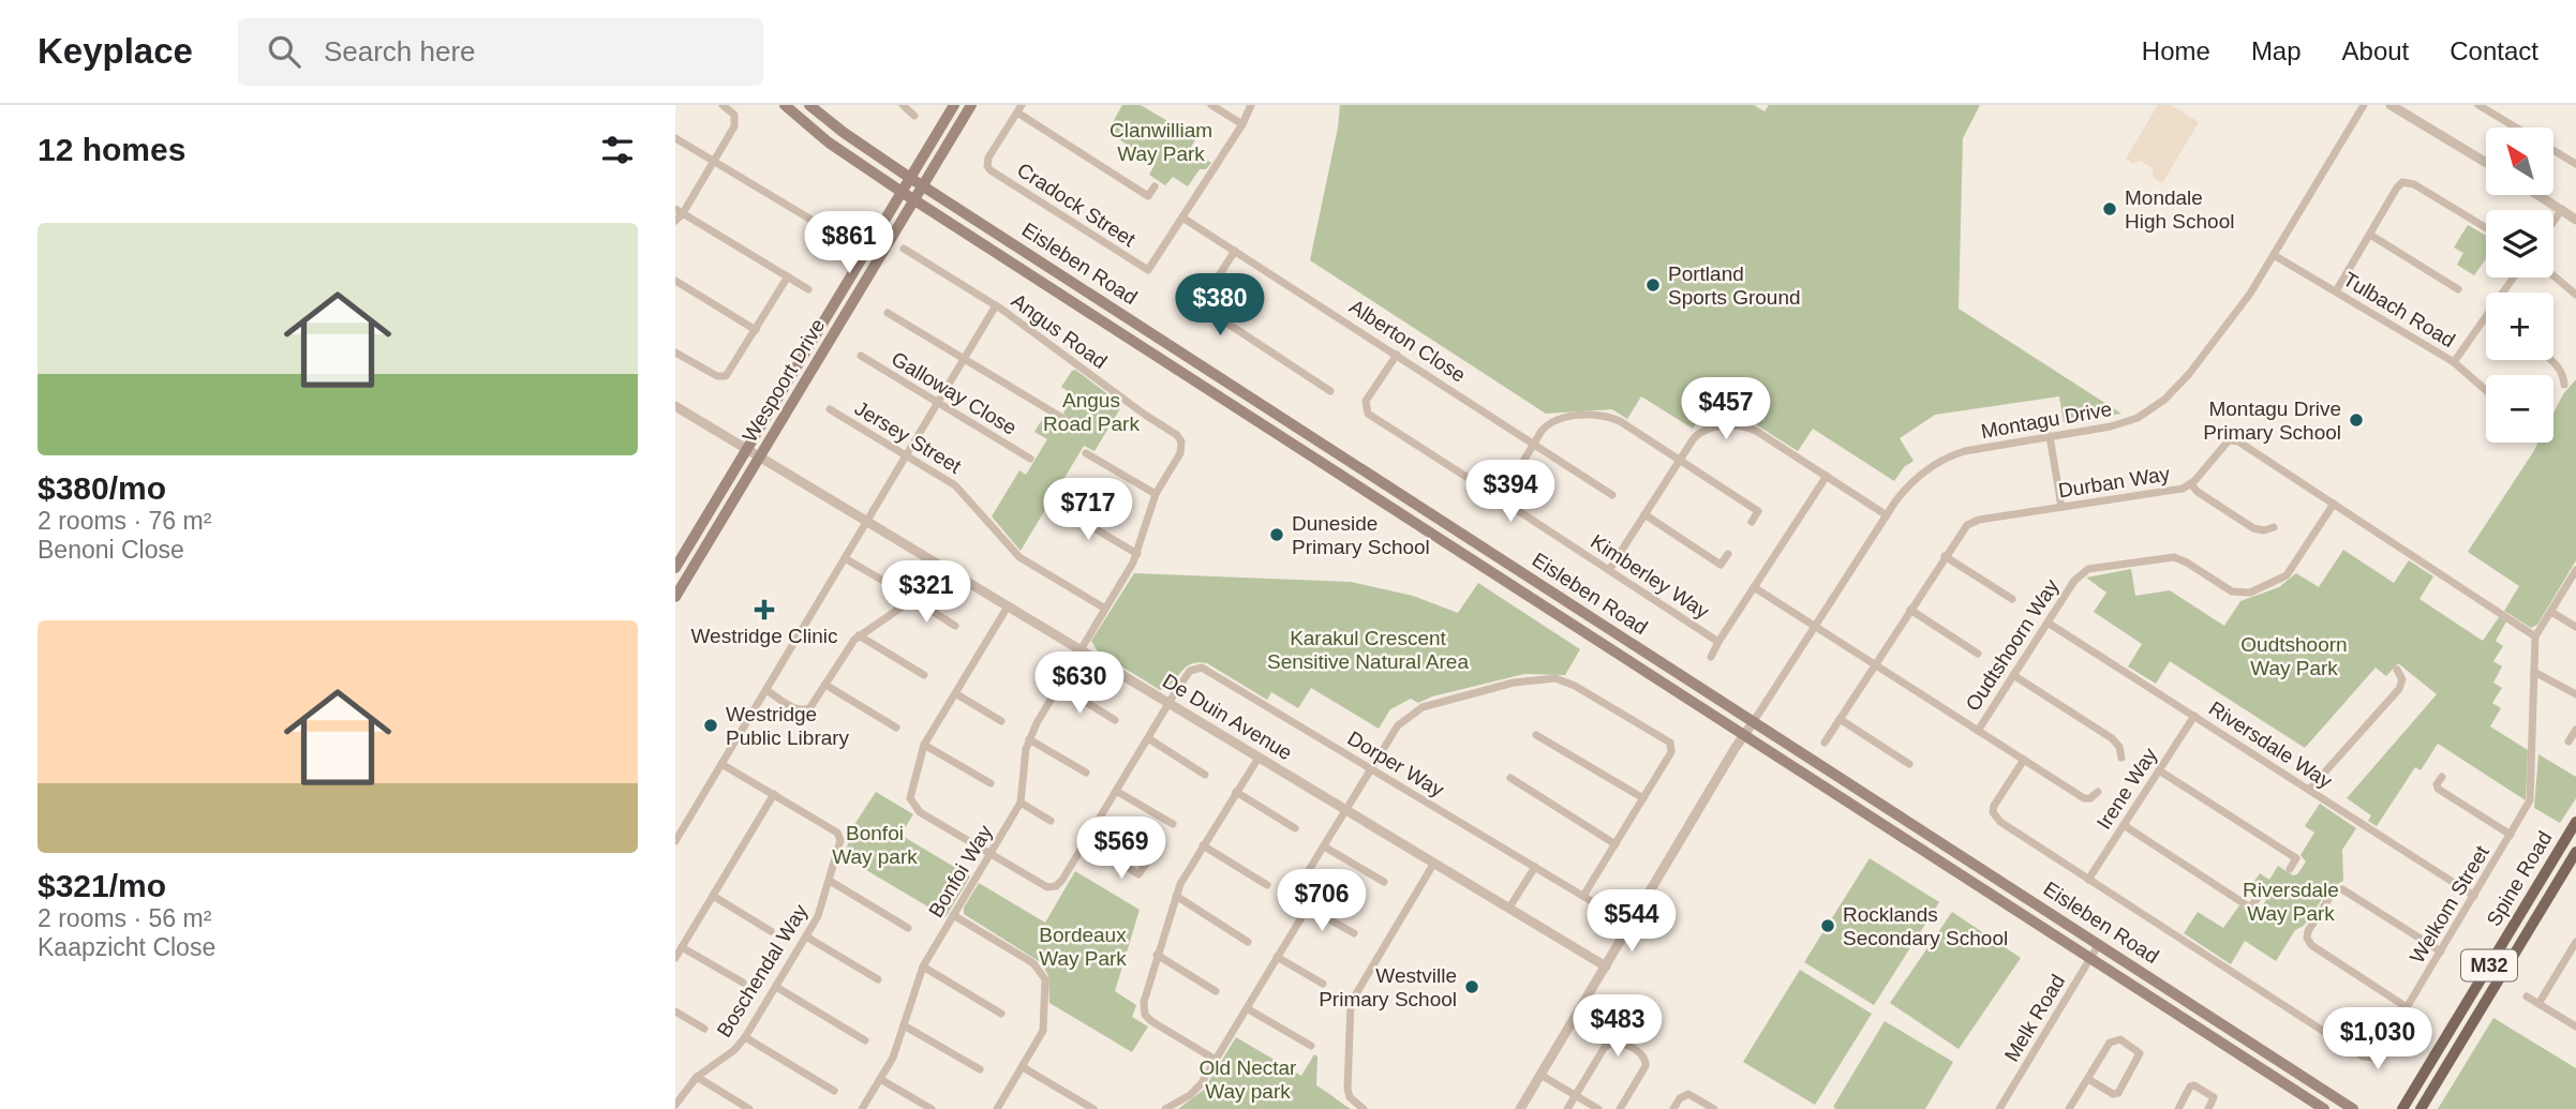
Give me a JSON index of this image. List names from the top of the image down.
{
  "streets": {
    "main road": [
      "Eisleben Road",
      "Wespoort Drive",
      "Spine Road",
      "M32"
    ],
    "street": [
      "Cradock Street",
      "Tulbach Road",
      "Angus Road",
      "Alberton Close",
      "Galloway Close",
      "Montagu Drive",
      "Jersey Street",
      "Durban Way",
      "Kimberley Way",
      "Oudtshoorn Way",
      "De Duin Avenue",
      "Riversdale Way",
      "Dorper Way",
      "Irene Way",
      "Bonfoi Way",
      "Welkom Street",
      "Boschendal Way",
      "Melk Road"
    ]
  },
  "crossings": [
    ["Cradock Street", "Alberton Close"],
    ["Eisleben Road", "Wespoort Drive"],
    ["Eisleben Road", "Montagu Drive"],
    ["Eisleben Road", "Melk Road"],
    ["Tulbach Road", "Montagu Drive"],
    ["Angus Road", "Jersey Street"],
    ["Angus Road", "De Duin Avenue"],
    ["Angus Road", "Bonfoi Way"],
    ["Alberton Close", "Kimberley Way"],
    ["Wespoort Drive", "De Duin Avenue"],
    ["Durban Way", "Oudtshoorn Way"],
    ["Durban Way", "Welkom Street"],
    ["Oudtshoorn Way", "Riversdale Way"],
    ["De Duin Avenue", "Dorper Way"],
    ["De Duin Avenue", "Bonfoi Way"],
    ["Riversdale Way", "Irene Way"],
    ["Riversdale Way", "Welkom Street"],
    ["Dorper Way", "Bonfoi Way"],
    ["Irene Way", "Welkom Street"]
  ],
  "parks": [
    "Clanwilliam Way Park",
    "Angus Road Park",
    "Karakul Crescent Sensitive Natural Area",
    "Oudtshoorn Way Park",
    "Bonfoi Way park",
    "Riversdale Way Park",
    "Bordeaux Way Park",
    "Old Nectar Way park"
  ],
  "places": {
    "other": [
      "Mondale High School",
      "Portland Sports Ground",
      "Montagu Drive Primary School",
      "Duneside Primary School",
      "Westridge Public Library",
      "Rocklands Secondary School",
      "Westville Primary School"
    ],
    "health": ["Westridge Clinic"]
  },
  "north": "top left",
  "page": {
    "header": "Keyplace",
    "search": "Search here",
    "nav": [
      "Home",
      "Map",
      "About",
      "Contact"
    ],
    "heading": "12 homes",
    "map_buttons": ["+", "−"],
    "list": [
      {
        "name": "$380/mo",
        "note": "2 rooms · 76 m² · Benoni Close"
      },
      {
        "name": "$321/mo",
        "note": "2 rooms · 56 m² · Kaapzicht Close"
      }
    ],
    "price": [
      "$861",
      "$380",
      "$457",
      "$394",
      "$717",
      "$321",
      "$630",
      "$569",
      "$706",
      "$544",
      "$483",
      "$1,030"
    ]
  }
}
